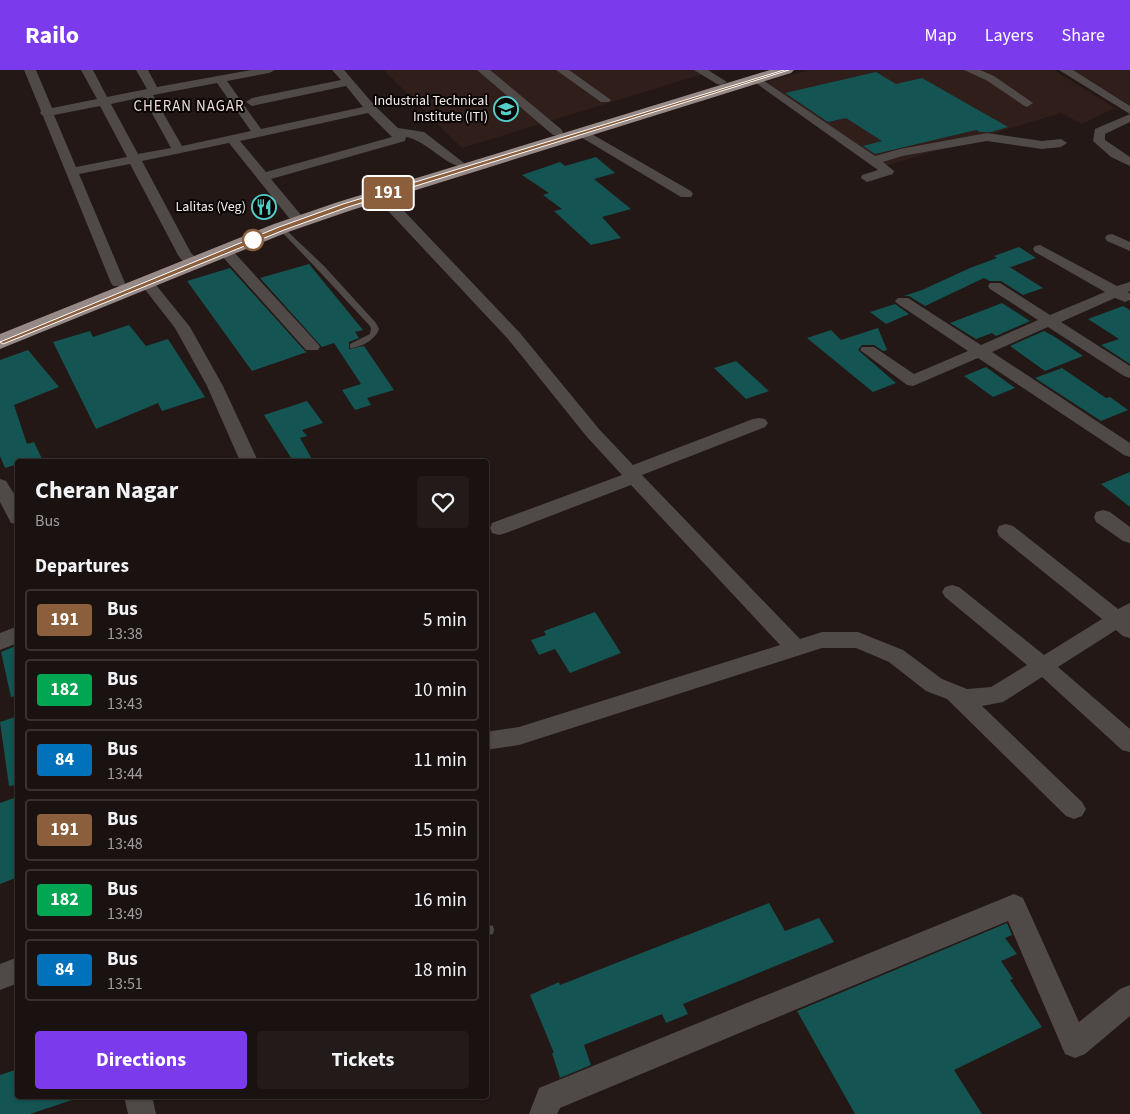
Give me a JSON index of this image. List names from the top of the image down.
{
  "districts": ["CHERAN NAGAR"],
  "places": {
    "school or university": ["Industrial Technical Institute (ITI)"],
    "restaurant": ["Lalitas (Veg)"]
  },
  "lines": ["bus line 191"],
  "page": {
    "header": "Railo",
    "nav": ["Map", "Layers", "Share"],
    "on_map": "191",
    "heading": [
      ["Cheran Nagar", "Bus"],
      "Departures"
    ],
    "list": [
      {
        "mark": "191",
        "name": "Bus",
        "note": "13:38",
        "value": "5 min"
      },
      {
        "mark": "182",
        "name": "Bus",
        "note": "13:43",
        "value": "10 min"
      },
      {
        "mark": "84",
        "name": "Bus",
        "note": "13:44",
        "value": "11 min"
      },
      {
        "mark": "191",
        "name": "Bus",
        "note": "13:48",
        "value": "15 min"
      },
      {
        "mark": "182",
        "name": "Bus",
        "note": "13:49",
        "value": "16 min"
      },
      {
        "mark": "84",
        "name": "Bus",
        "note": "13:51",
        "value": "18 min"
      }
    ],
    "buttons": ["Directions", "Tickets"]
  }
}
